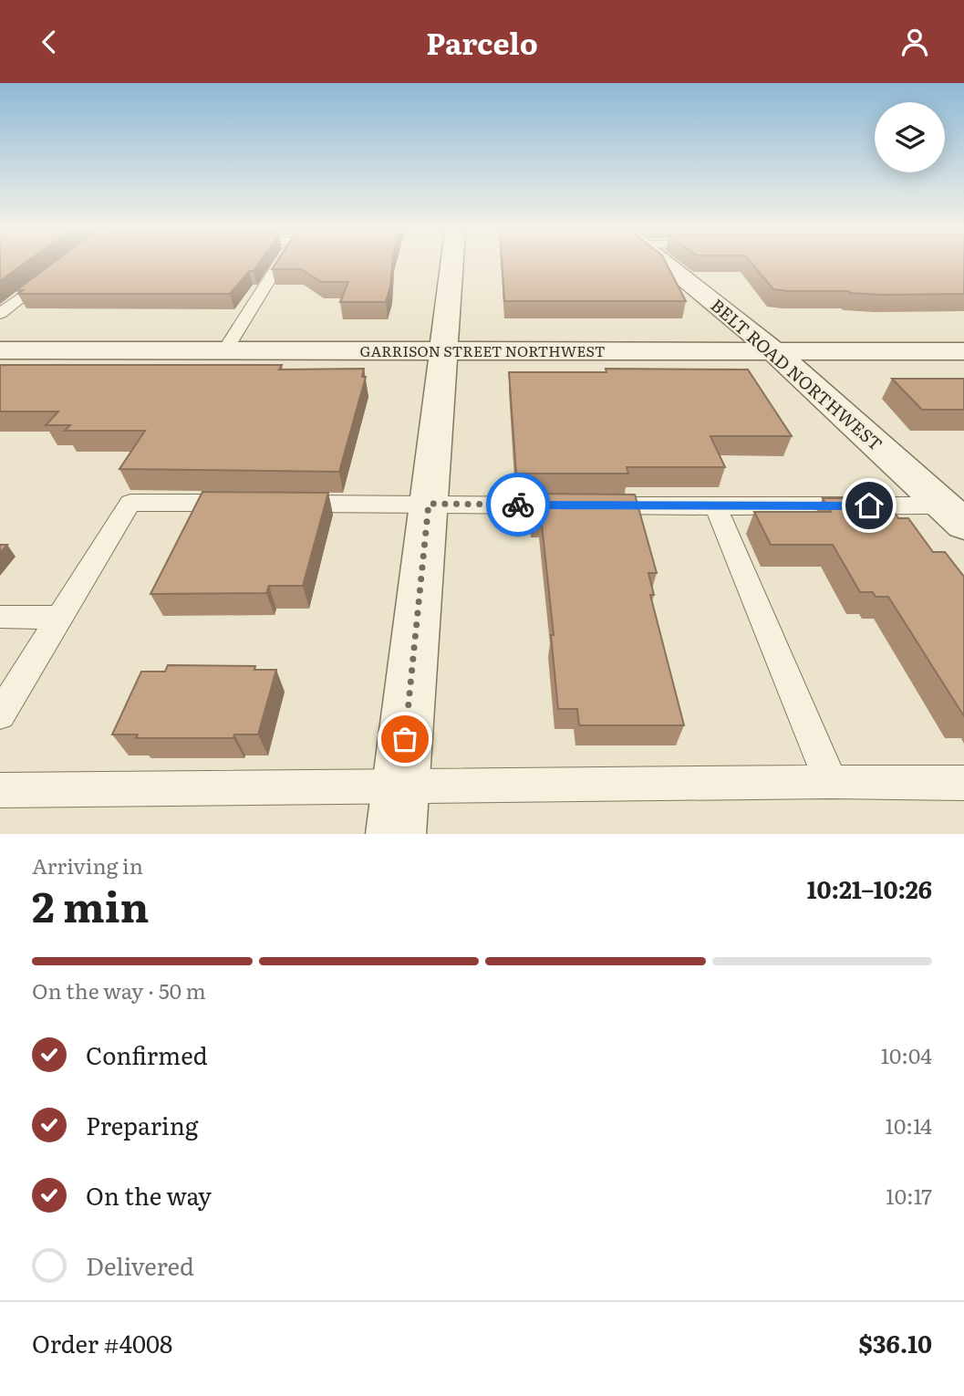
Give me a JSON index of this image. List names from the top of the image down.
{
  "streets": {
    "street": ["GARRISON STREET NORTHWEST", "BELT ROAD NORTHWEST"]
  },
  "crossings": [
    ["GARRISON STREET NORTHWEST", "BELT ROAD NORTHWEST"]
  ],
  "page": {
    "header": "Parcelo",
    "heading": ["2 min", "Arriving in", "10:21–10:26"],
    "panel": ["Order #4008", "$36.10"],
    "bar": "On the way · 50 m",
    "list": [
      ["Confirmed", "10:04"],
      ["Preparing", "10:14"],
      ["On the way", "10:17"],
      "Delivered"
    ]
  }
}
